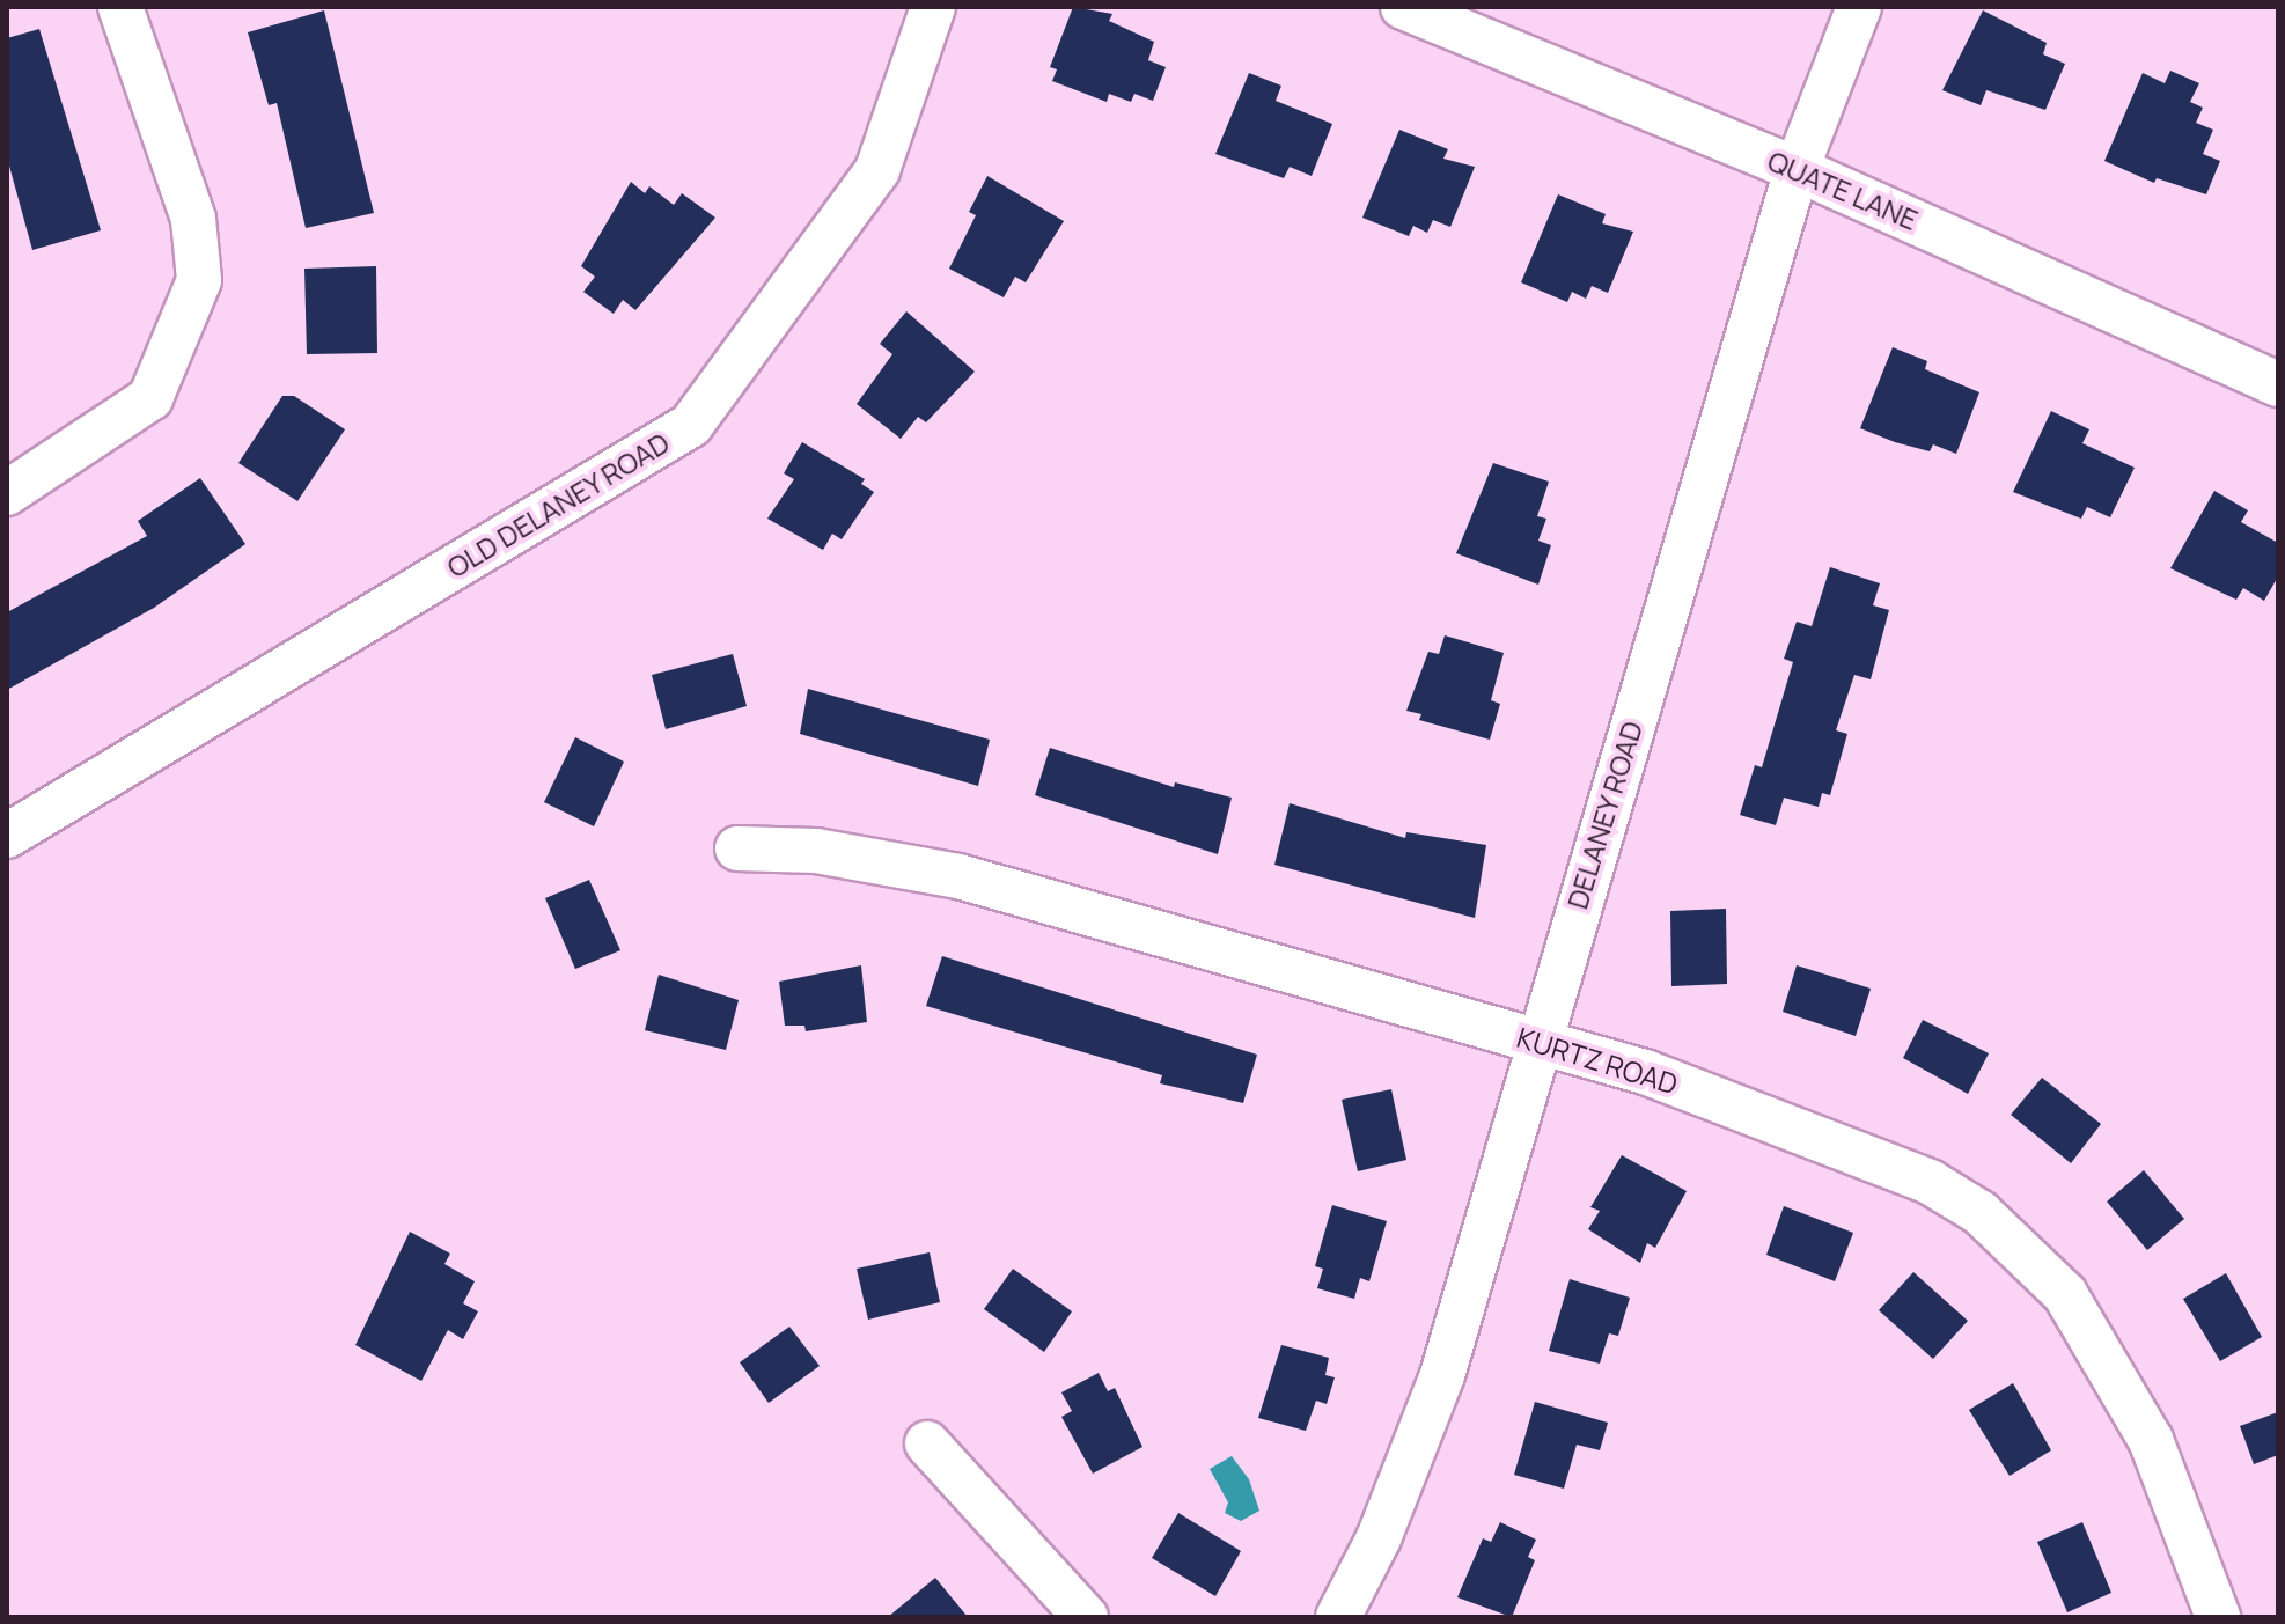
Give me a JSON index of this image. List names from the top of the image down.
{
  "streets": {
    "street": [
      "QUATE LANE",
      "OLD DELANEY ROAD",
      "DELANEY ROAD",
      "KURTZ ROAD"
    ]
  },
  "crossings": [
    ["QUATE LANE", "DELANEY ROAD"],
    ["DELANEY ROAD", "KURTZ ROAD"]
  ]
}
